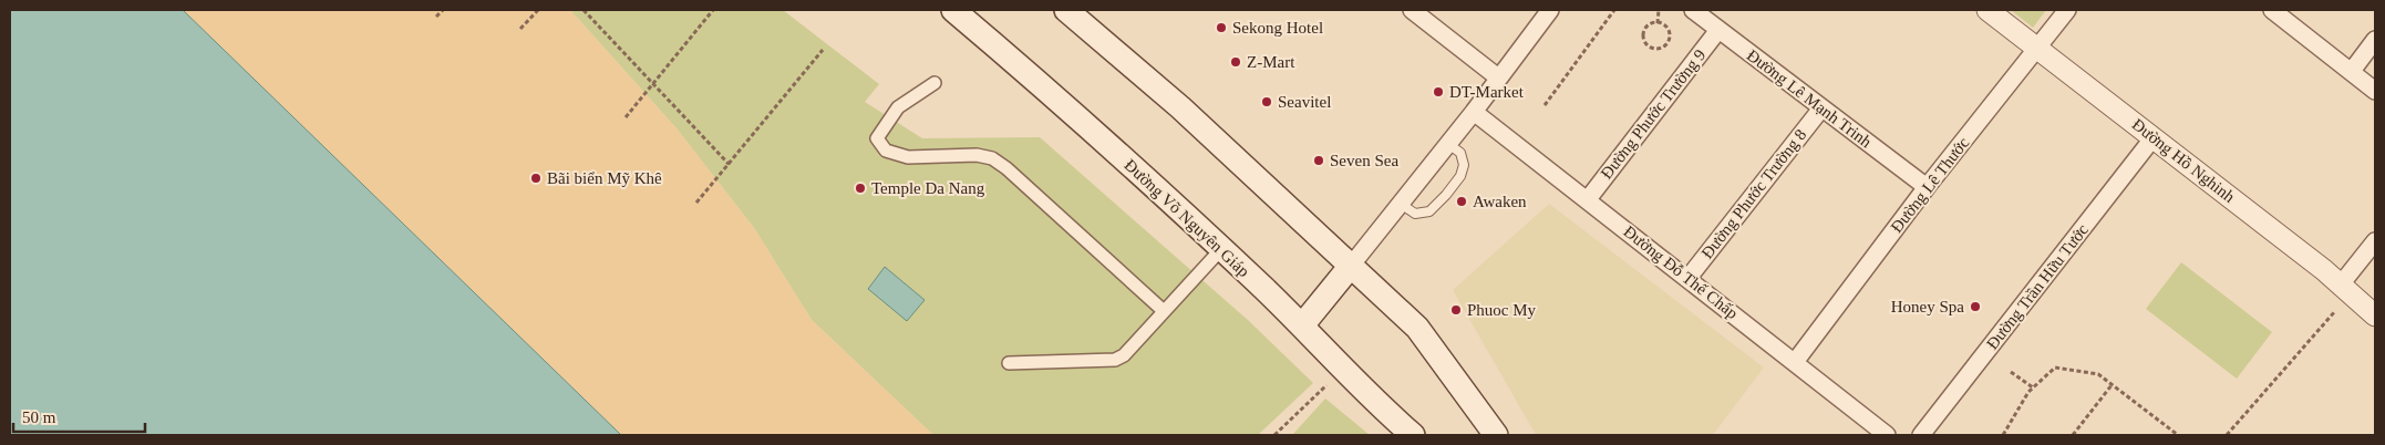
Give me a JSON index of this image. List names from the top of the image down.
{
  "streets": {
    "main road": ["Đường Võ Nguyên Giáp"],
    "street": [
      "Đường Lê Mạnh Trinh",
      "Đường Phước Trường 9",
      "Đường Hồ Nghinh",
      "Đường Lê Thước",
      "Đường Phước Trường 8",
      "Đường Đỗ Thế Chấp",
      "Đường Trần Hữu Tước"
    ]
  },
  "crossings": [
    ["Đường Lê Mạnh Trinh", "Đường Phước Trường 9"],
    ["Đường Lê Mạnh Trinh", "Đường Lê Thước"],
    ["Đường Lê Mạnh Trinh", "Đường Phước Trường 8"],
    ["Đường Phước Trường 9", "Đường Đỗ Thế Chấp"],
    ["Đường Hồ Nghinh", "Đường Lê Thước"],
    ["Đường Hồ Nghinh", "Đường Trần Hữu Tước"],
    ["Đường Lê Thước", "Đường Đỗ Thế Chấp"],
    ["Đường Phước Trường 8", "Đường Đỗ Thế Chấp"]
  ],
  "places": [
    "Sekong Hotel",
    "Z-Mart",
    "DT-Market",
    "Seavitel",
    "Seven Sea",
    "Bãi biển Mỹ Khê",
    "Temple Da Nang",
    "Awaken",
    "Honey Spa",
    "Phuoc My"
  ],
  "scale_bar": "50 m"
}
